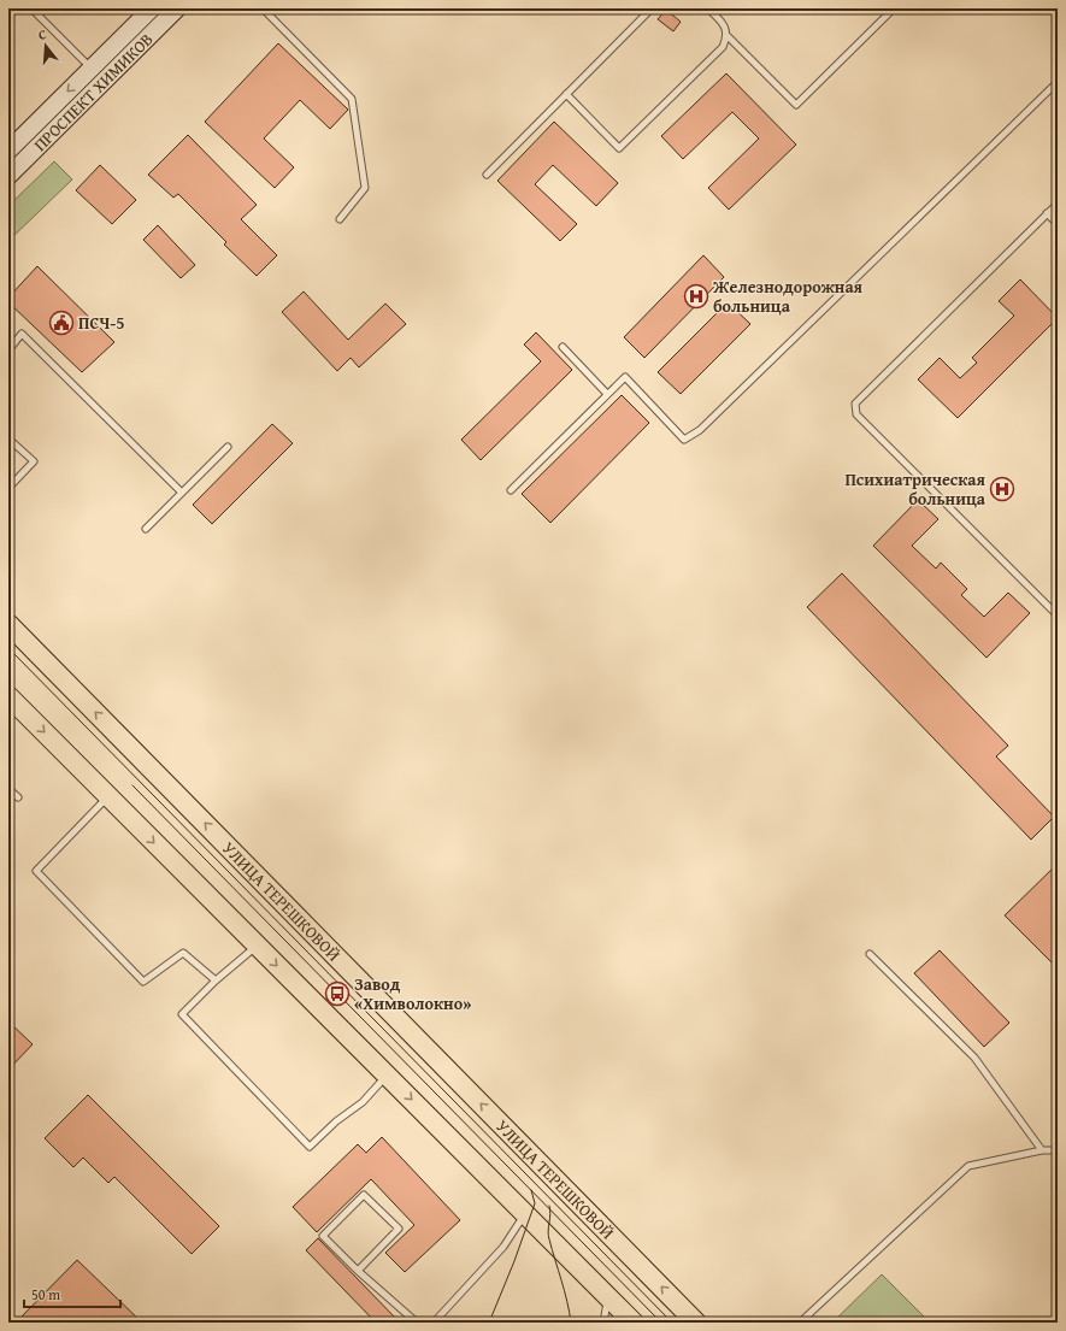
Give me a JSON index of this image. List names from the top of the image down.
{
  "streets": {
    "main road": ["ПРОСПЕКТ ХИМИКОВ", "УЛИЦА ТЕРЕШКОВОЙ"]
  },
  "places": {
    "hospital": ["Железнодорожная больница", "Психиатрическая больница"],
    "public building": ["ПСЧ-5"],
    "bus stop": ["Завод «Химволокно»"]
  },
  "scale_bar": "50 m",
  "north": "top"
}
